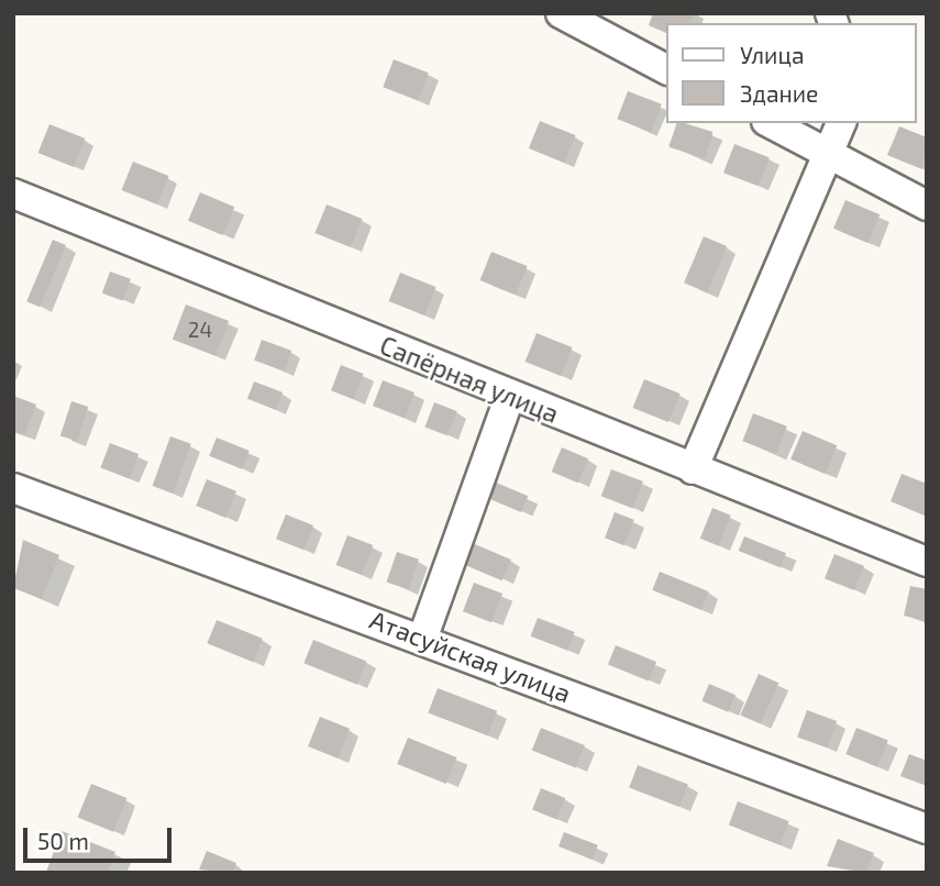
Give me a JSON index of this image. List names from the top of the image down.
{
  "streets": {
    "street": ["Сапёрная улица", "Атасуйская улица"]
  },
  "house_numbers": ["24"],
  "legend": ["Улица", "Здание"],
  "scale_bar": "50 m"
}
